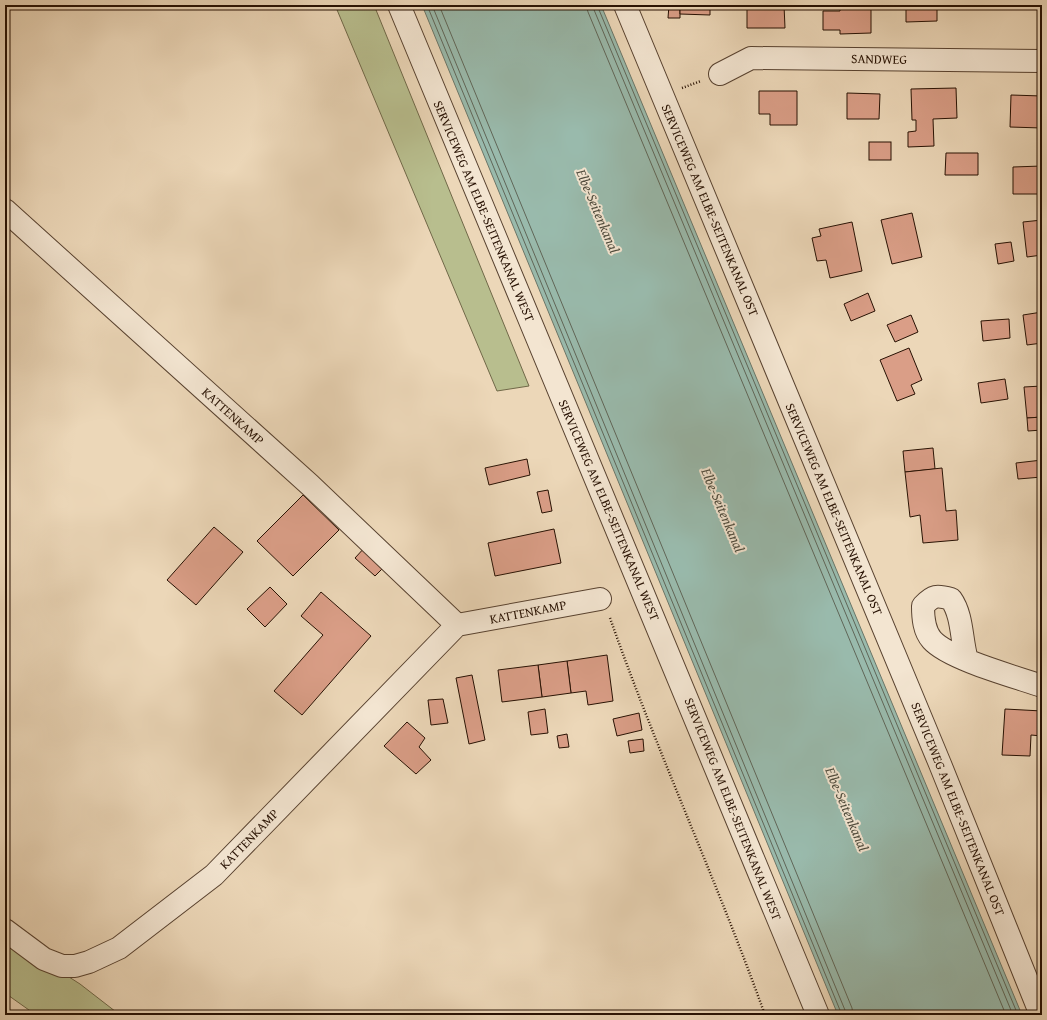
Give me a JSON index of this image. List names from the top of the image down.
{
  "streets": {
    "street": [
      "SANDWEG",
      "SERVICEWEG AM ELBE-SEITENKANAL OST",
      "SERVICEWEG AM ELBE-SEITENKANAL WEST",
      "KATTENKAMP"
    ]
  },
  "water": ["Elbe-Seitenkanal"]
}
